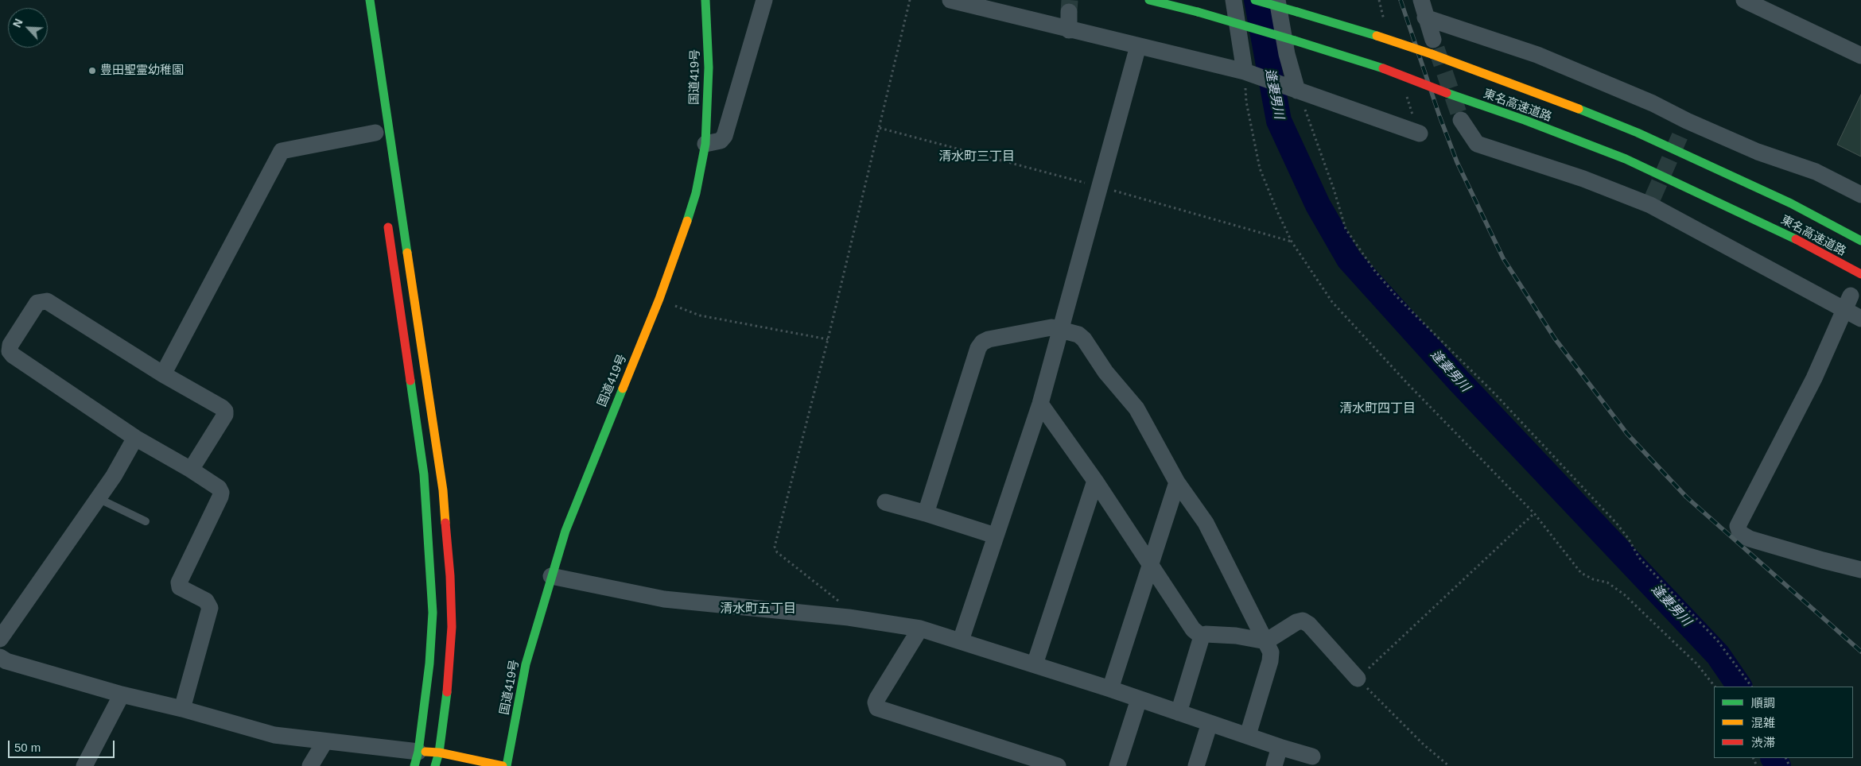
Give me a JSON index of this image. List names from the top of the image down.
{
  "streets": {
    "main road": ["国道419号", "東名高速道路"]
  },
  "districts": ["清水町三丁目", "清水町四丁目", "清水町五丁目"],
  "water": ["逢妻男川"],
  "places": ["豊田聖霊幼稚園"],
  "legend": ["順調", "混雑", "渋滞"],
  "scale_bar": "50 m",
  "north": "top left"
}
